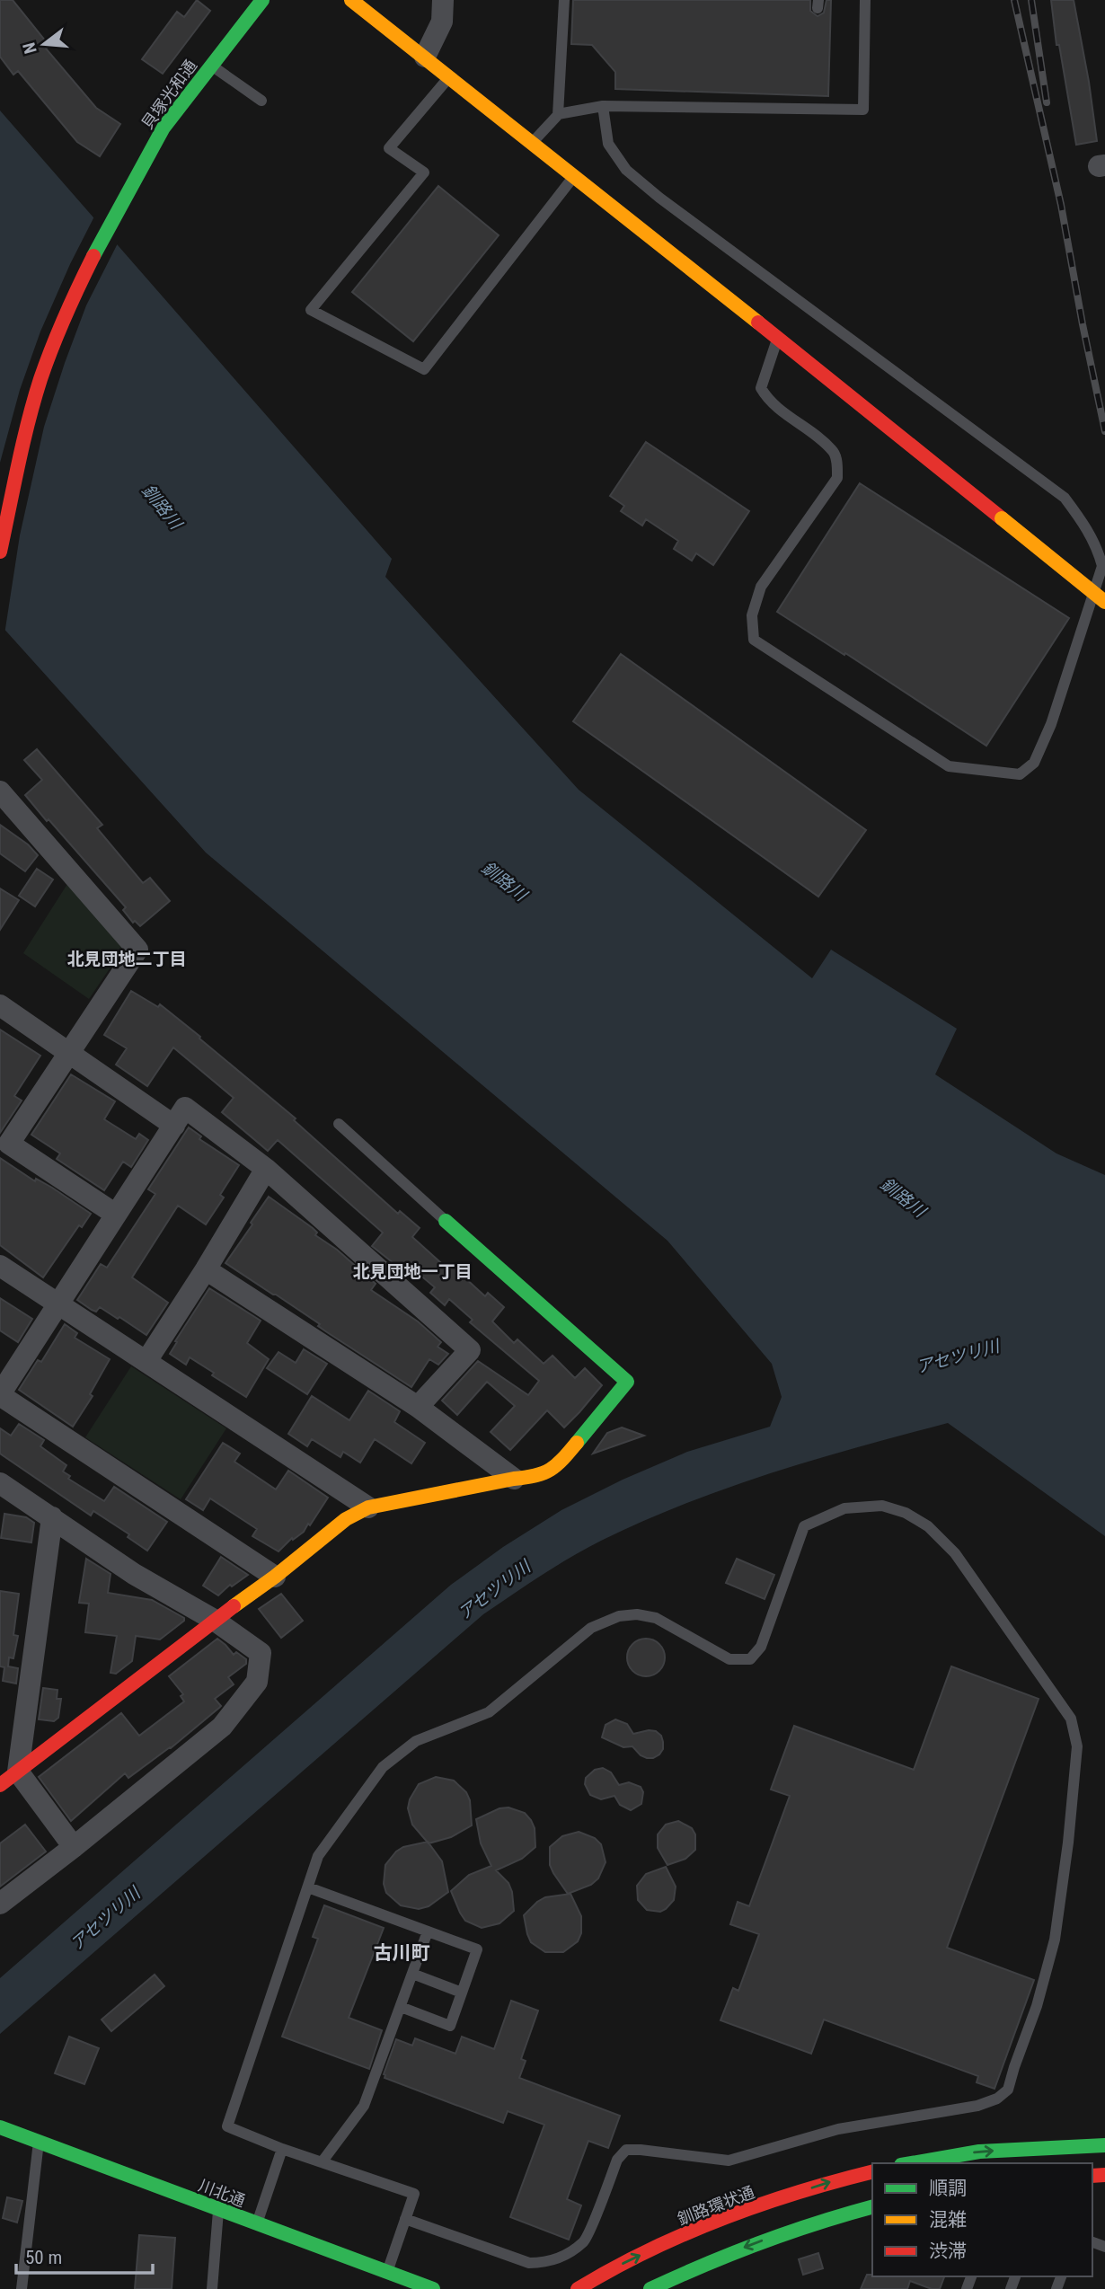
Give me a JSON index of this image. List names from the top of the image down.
{
  "streets": {
    "main road": ["貝塚光和通", "川北通", "釧路環状通"]
  },
  "districts": ["北見団地二丁目", "北見団地一丁目", "古川町"],
  "water": ["釧路川", "アセツリ川"],
  "legend": ["順調", "混雑", "渋滞"],
  "scale_bar": "50 m",
  "north": "left"
}
